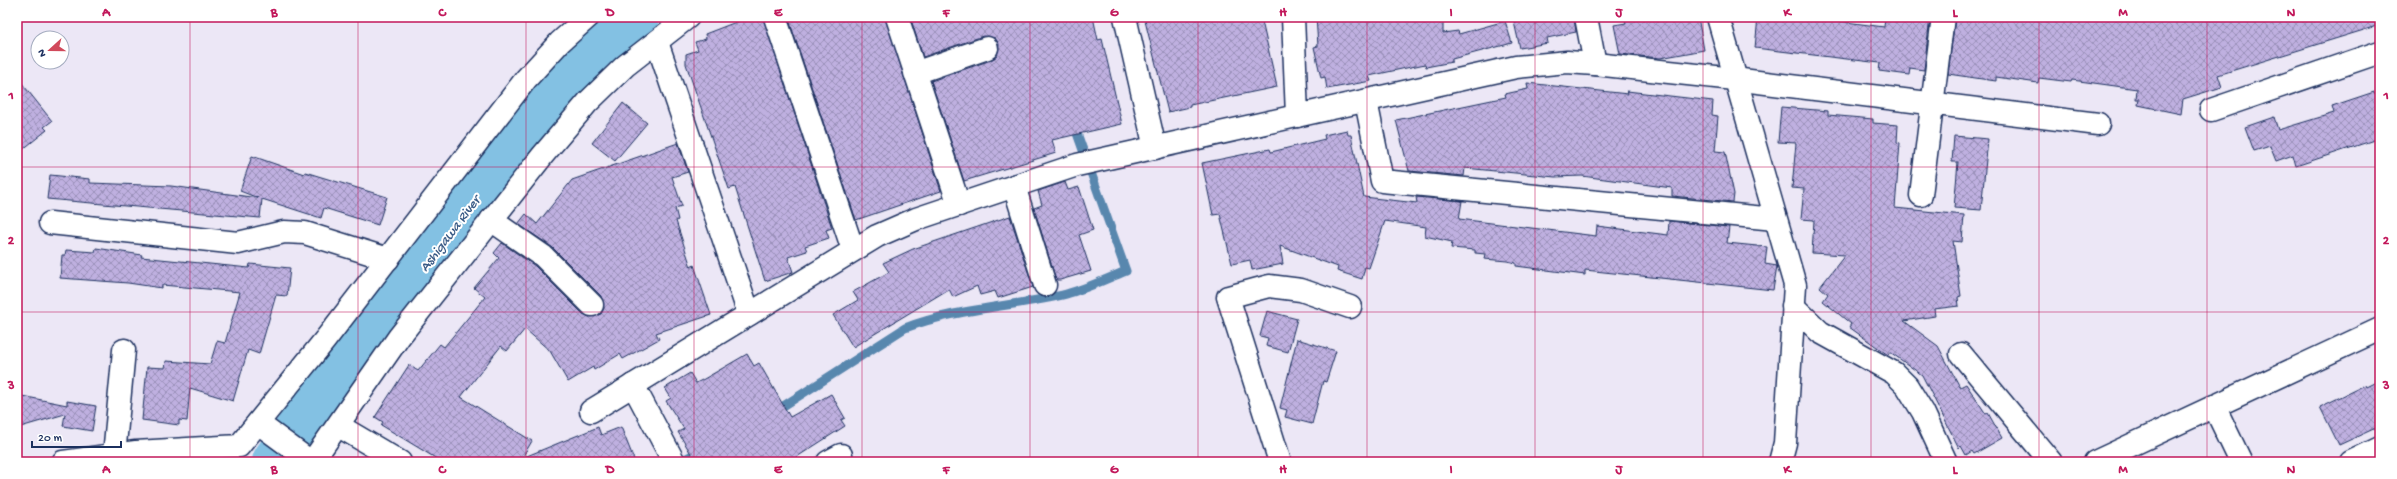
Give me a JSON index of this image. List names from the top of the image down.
{
  "water": ["Ashigawa River"],
  "scale_bar": "20 m",
  "north": "left",
  "grid": {
    "columns": [
      "A",
      "B",
      "C",
      "D",
      "E",
      "F",
      "G",
      "H",
      "I",
      "J",
      "K",
      "L",
      "M",
      "N"
    ],
    "rows": ["1", "2", "3"]
  }
}
